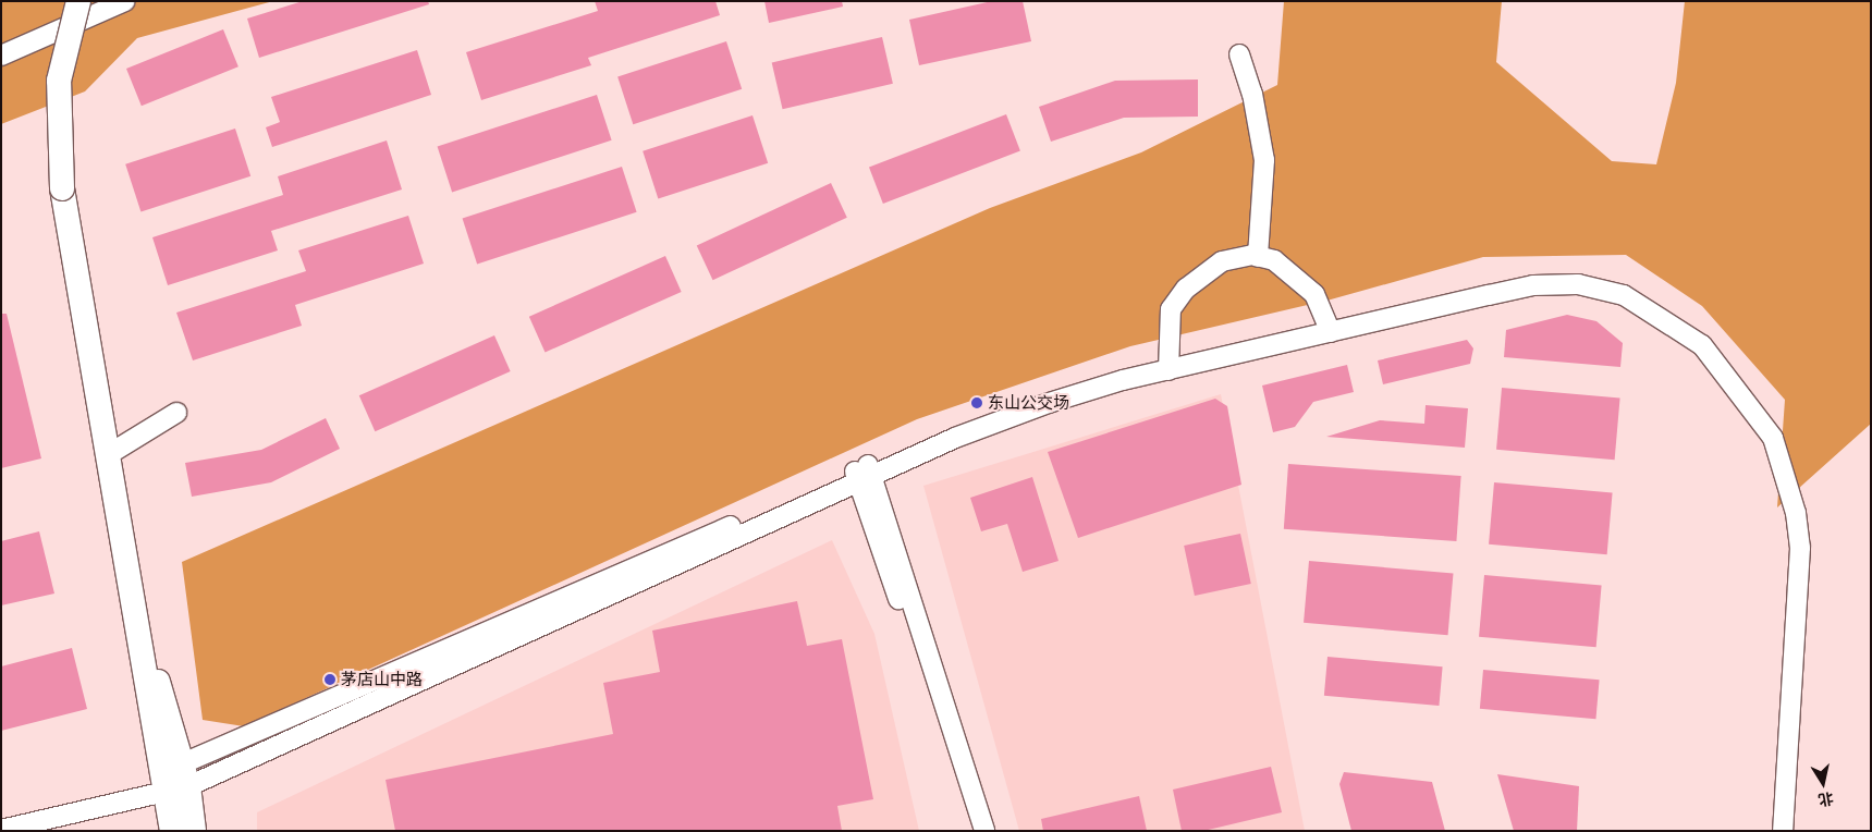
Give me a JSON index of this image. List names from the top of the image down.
{
  "places": ["东山公交场", "茅店山中路"],
  "north": "bottom"
}
